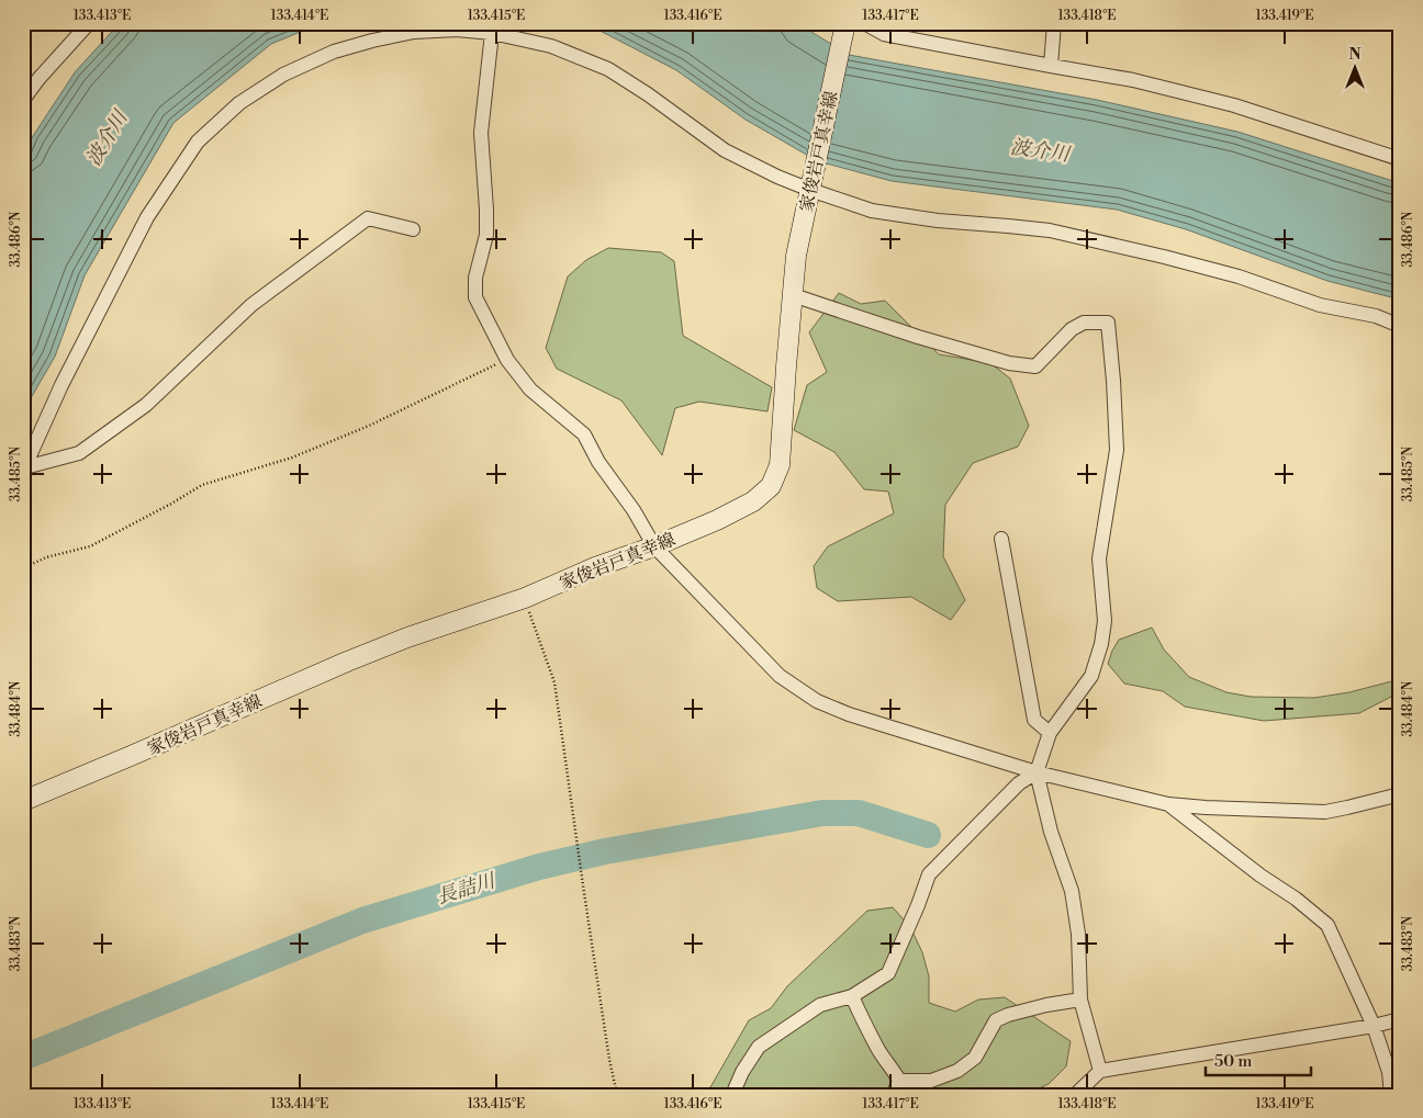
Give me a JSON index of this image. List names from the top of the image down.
{
  "streets": {
    "main road": ["家俊岩戸真幸線"]
  },
  "water": ["波介川", "長詰川"],
  "scale_bar": "50 m",
  "north": "top",
  "coordinates": [
    "133.413°E",
    "133.414°E",
    "133.415°E",
    "133.416°E",
    "133.417°E",
    "133.418°E",
    "133.419°E",
    "33.486°N",
    "33.485°N",
    "33.484°N",
    "33.483°N"
  ]
}
